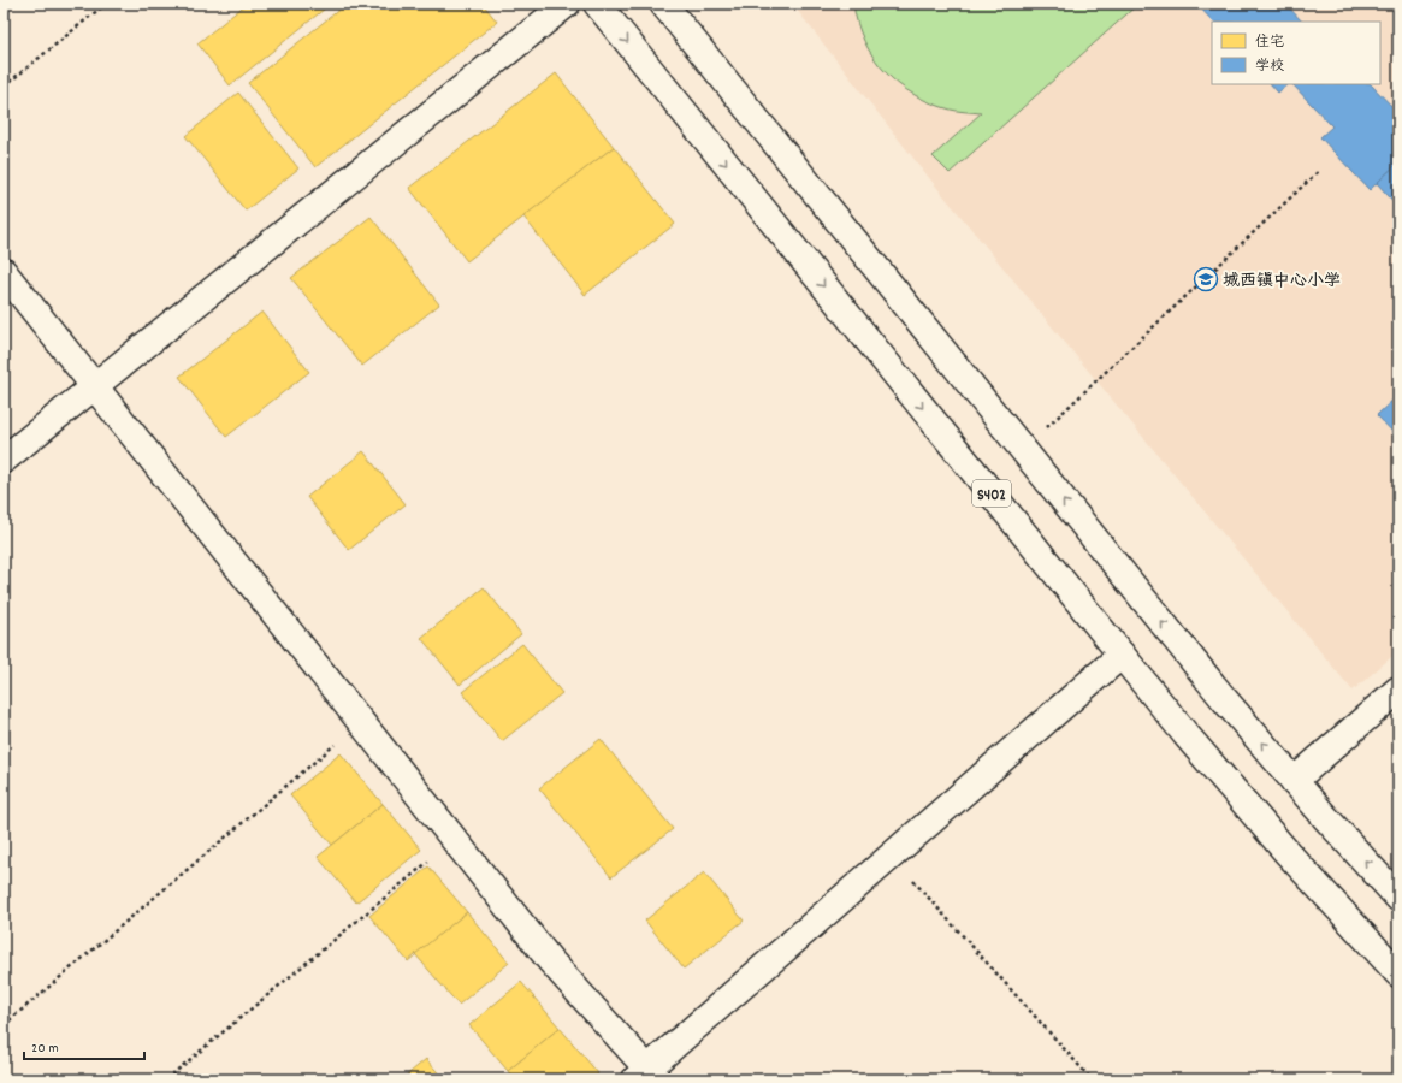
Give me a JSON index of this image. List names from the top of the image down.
{
  "streets": {
    "street": ["S402"]
  },
  "places": {
    "school or university": ["城西镇中心小学"]
  },
  "legend": ["住宅", "学校"],
  "scale_bar": "20 m"
}
